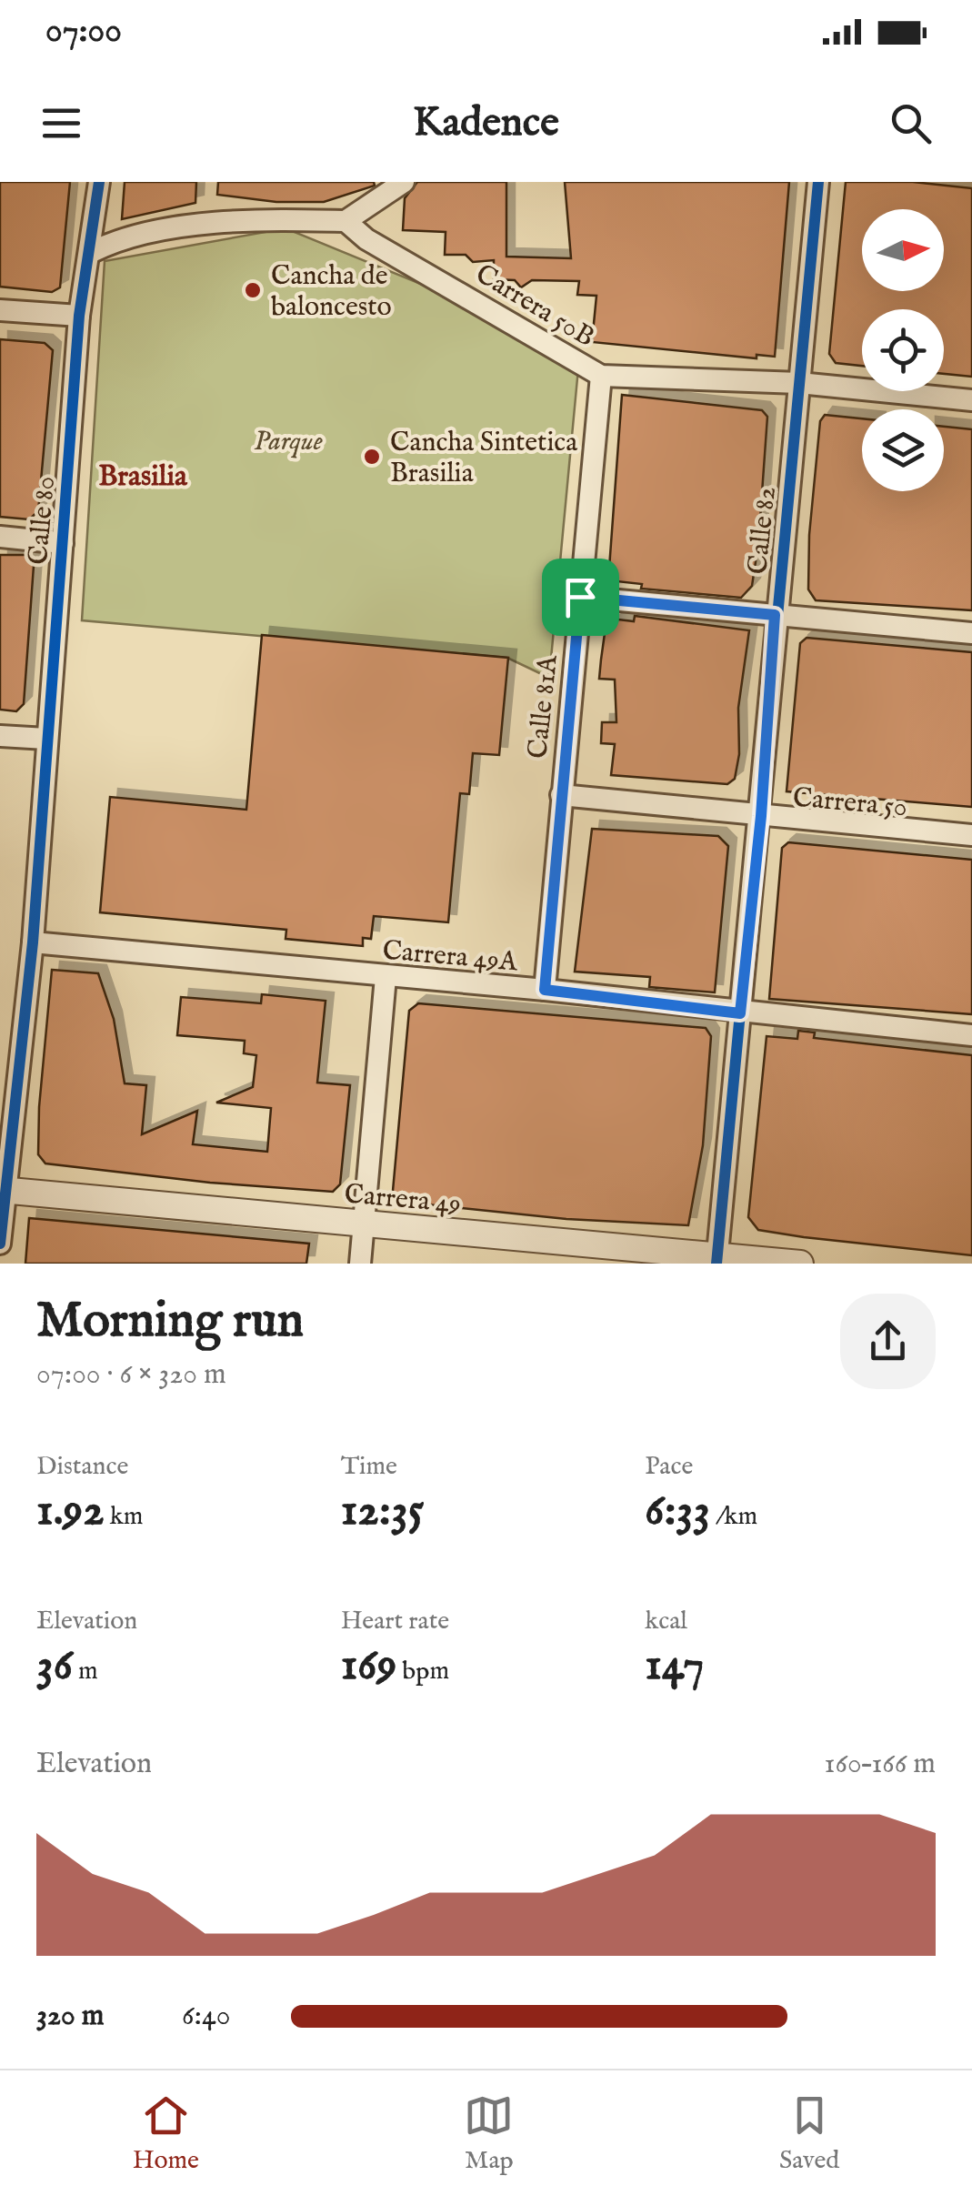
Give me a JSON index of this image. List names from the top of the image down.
{
  "streets": {
    "street": [
      "Carrera 50B",
      "Calle 80",
      "Calle 82",
      "Calle 81A",
      "Carrera 50",
      "Carrera 49A",
      "Carrera 49"
    ]
  },
  "crossings": [
    ["Carrera 50B", "Calle 82"],
    ["Carrera 50B", "Calle 81A"],
    ["Calle 80", "Carrera 49A"],
    ["Calle 80", "Carrera 49"],
    ["Calle 82", "Carrera 50"],
    ["Calle 82", "Carrera 49A"],
    ["Calle 82", "Carrera 49"],
    ["Calle 81A", "Carrera 50"],
    ["Calle 81A", "Carrera 49A"]
  ],
  "districts": ["Brasilia"],
  "parks": ["Parque"],
  "places": ["Cancha de baloncesto", "Cancha Sintetica Brasilia"],
  "north": "right",
  "page": {
    "status": "07:00",
    "header": "Kadence",
    "heading": ["Morning run", "07:00 · 6 × 320 m"],
    "stats": [
      ["Distance", "1.92 km"],
      ["Time", "12:35"],
      ["Pace", "6:33 /km"],
      ["Elevation", "36 m"],
      ["Heart rate", "169 bpm"],
      ["kcal", "147"]
    ],
    "chart": ["Elevation", "160–166 m"],
    "list": [
      {
        "name": "320 m",
        "note": "6:40"
      }
    ],
    "tabs": ["Home", "Map", "Saved"]
  }
}
